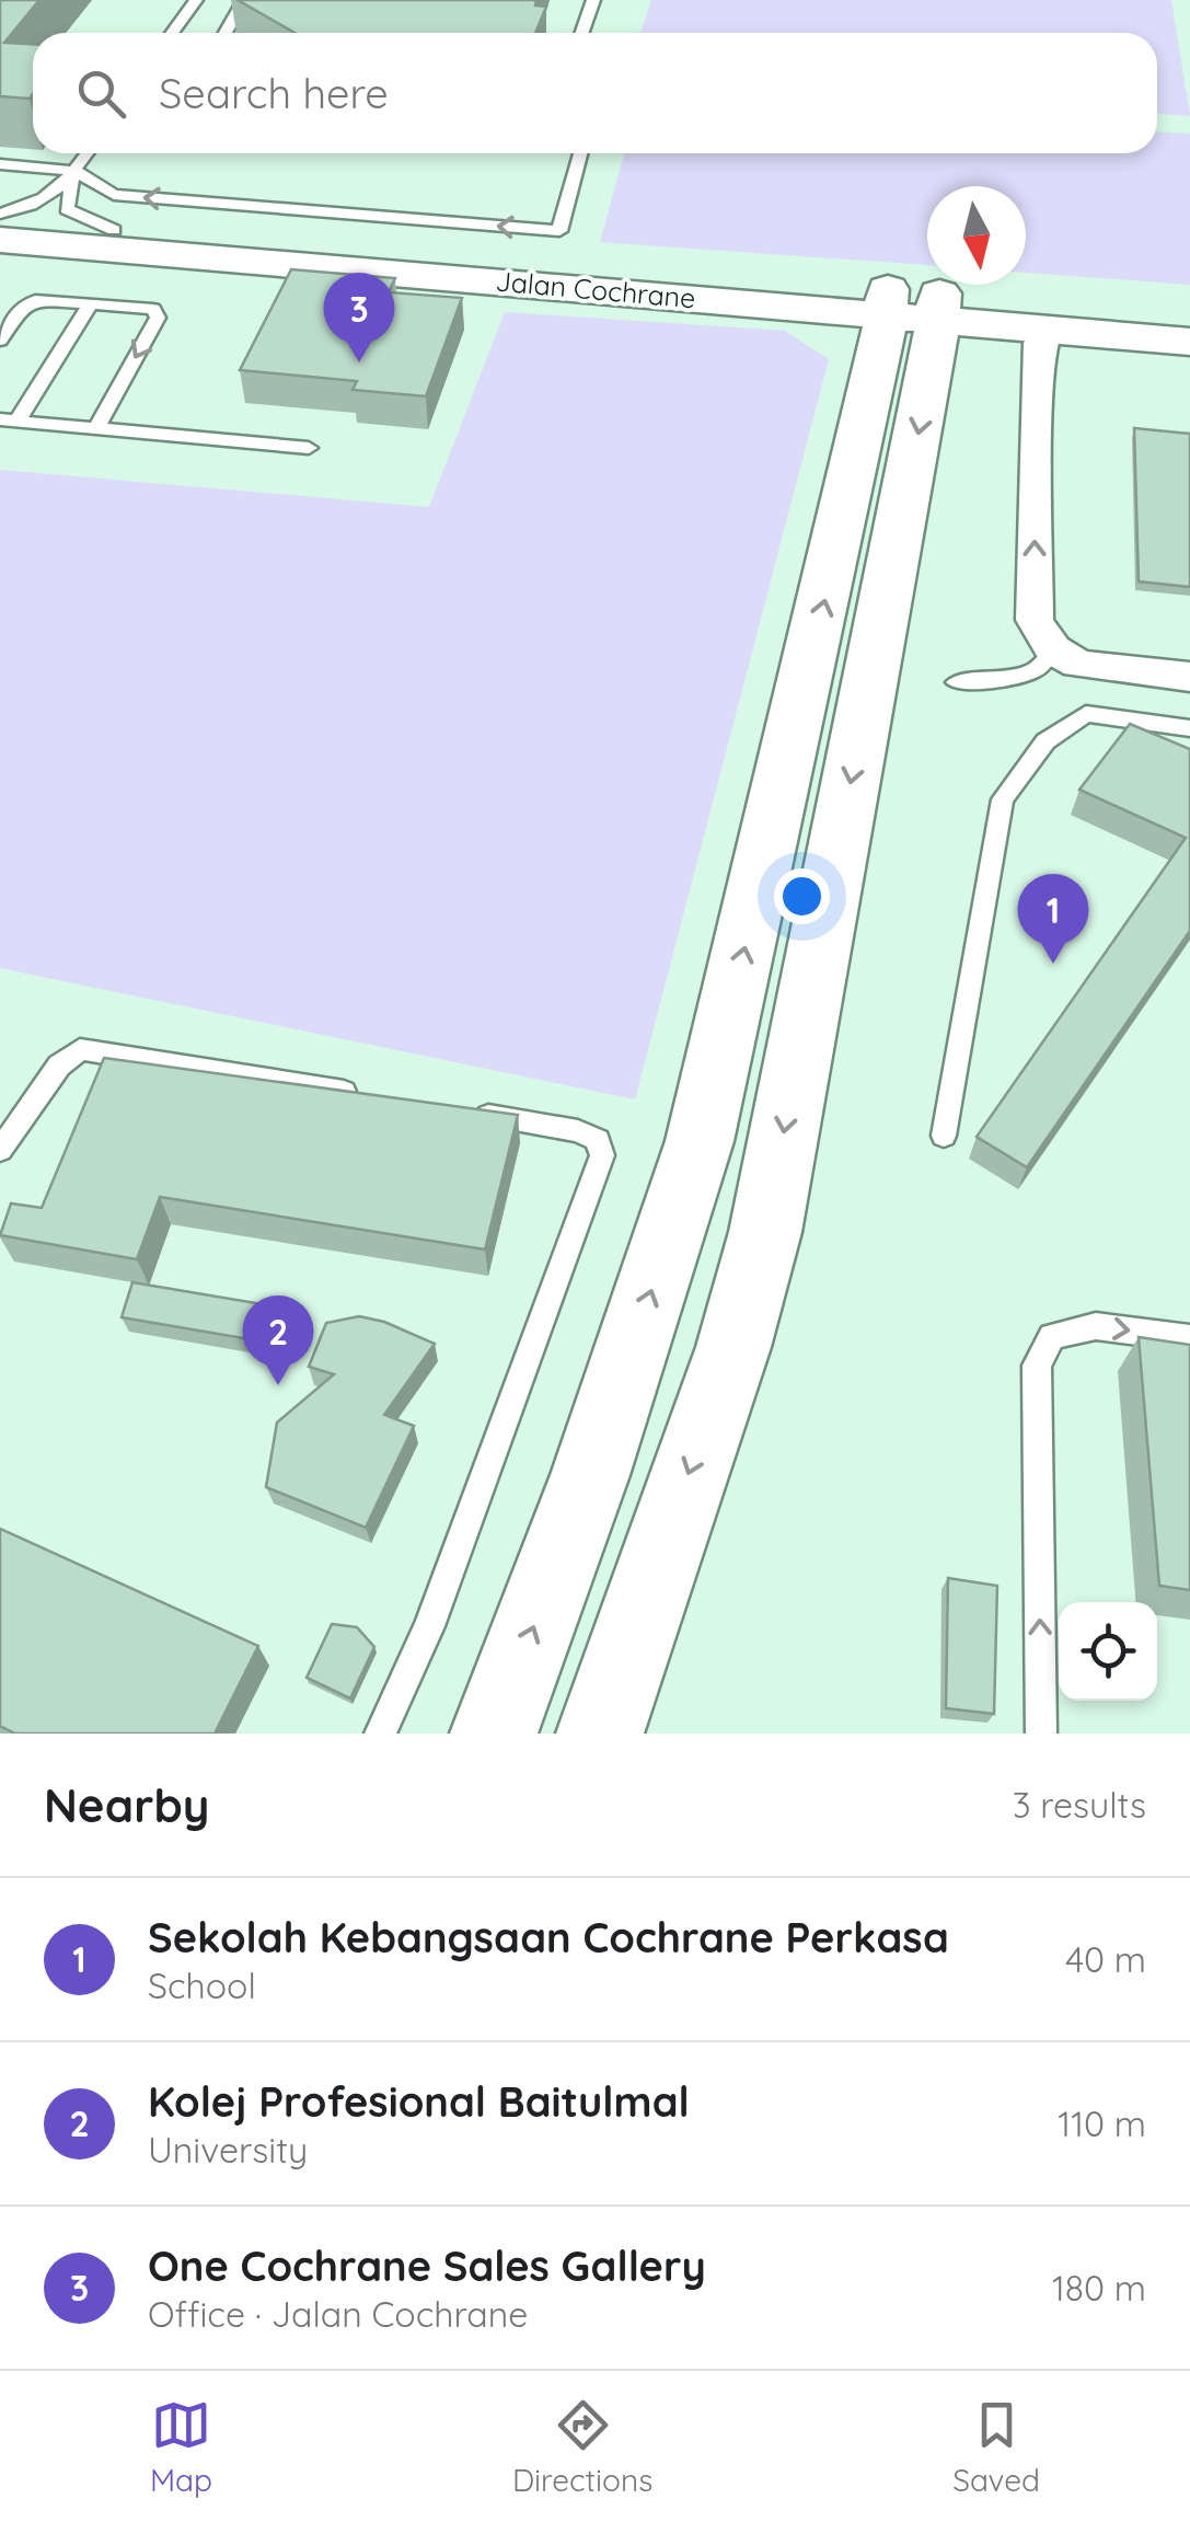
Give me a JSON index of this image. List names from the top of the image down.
{
  "streets": {
    "street": ["Jalan Cochrane"]
  },
  "north": "bottom",
  "page": {
    "search": "Search here",
    "pins": ["3", "1", "2"],
    "heading": ["Nearby", "3 results"],
    "list": [
      {
        "mark": "1",
        "name": "Sekolah Kebangsaan Cochrane Perkasa",
        "note": "School",
        "value": "40 m"
      },
      {
        "mark": "2",
        "name": "Kolej Profesional Baitulmal",
        "note": "University",
        "value": "110 m"
      },
      {
        "mark": "3",
        "name": "One Cochrane Sales Gallery",
        "note": "Office · Jalan Cochrane",
        "value": "180 m"
      }
    ],
    "nav": ["Map", "Directions", "Saved"]
  }
}
